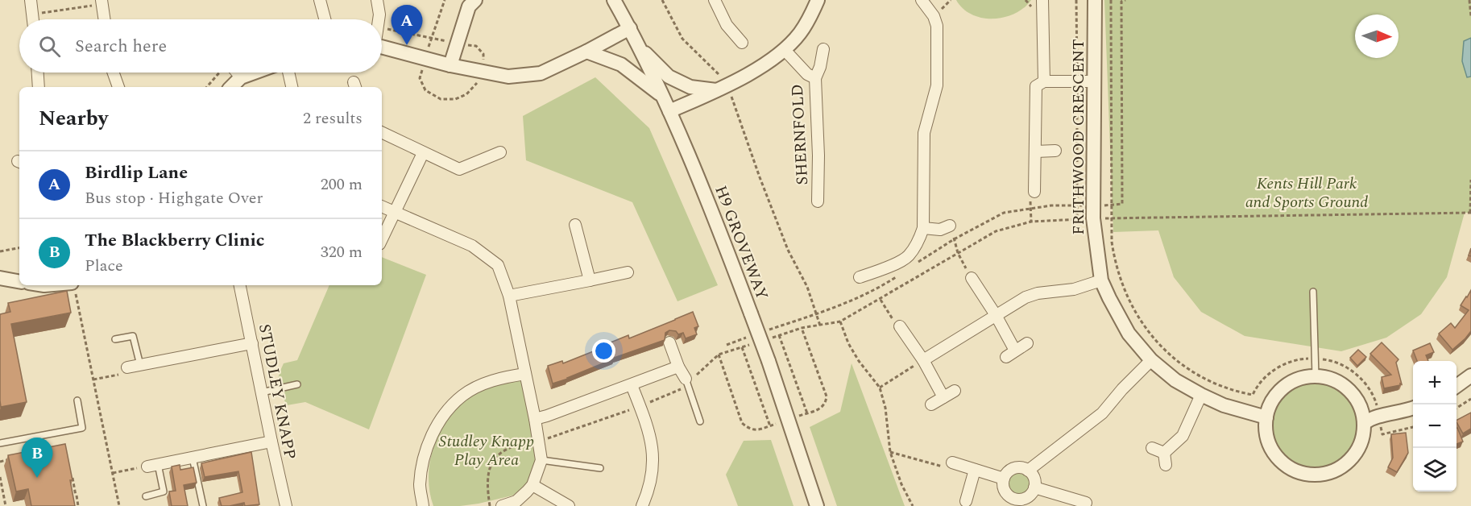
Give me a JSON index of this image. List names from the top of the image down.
{
  "streets": {
    "street": [
      "SHERNFOLD",
      "FRITHWOOD CRESCENT",
      "H9 GROVEWAY",
      "STUDLEY KNAPP"
    ]
  },
  "parks": ["Kents Hill Park and Sports Ground", "Studley Knapp Play Area"],
  "north": "right",
  "page": {
    "pins": ["A", "B"],
    "search": "Search here",
    "heading": ["Nearby", "2 results"],
    "list": [
      {
        "mark": "A",
        "name": "Birdlip Lane",
        "note": "Bus stop · Highgate Over",
        "value": "200 m"
      },
      {
        "mark": "B",
        "name": "The Blackberry Clinic",
        "note": "Place",
        "value": "320 m"
      }
    ],
    "map_buttons": ["+", "−"]
  }
}
